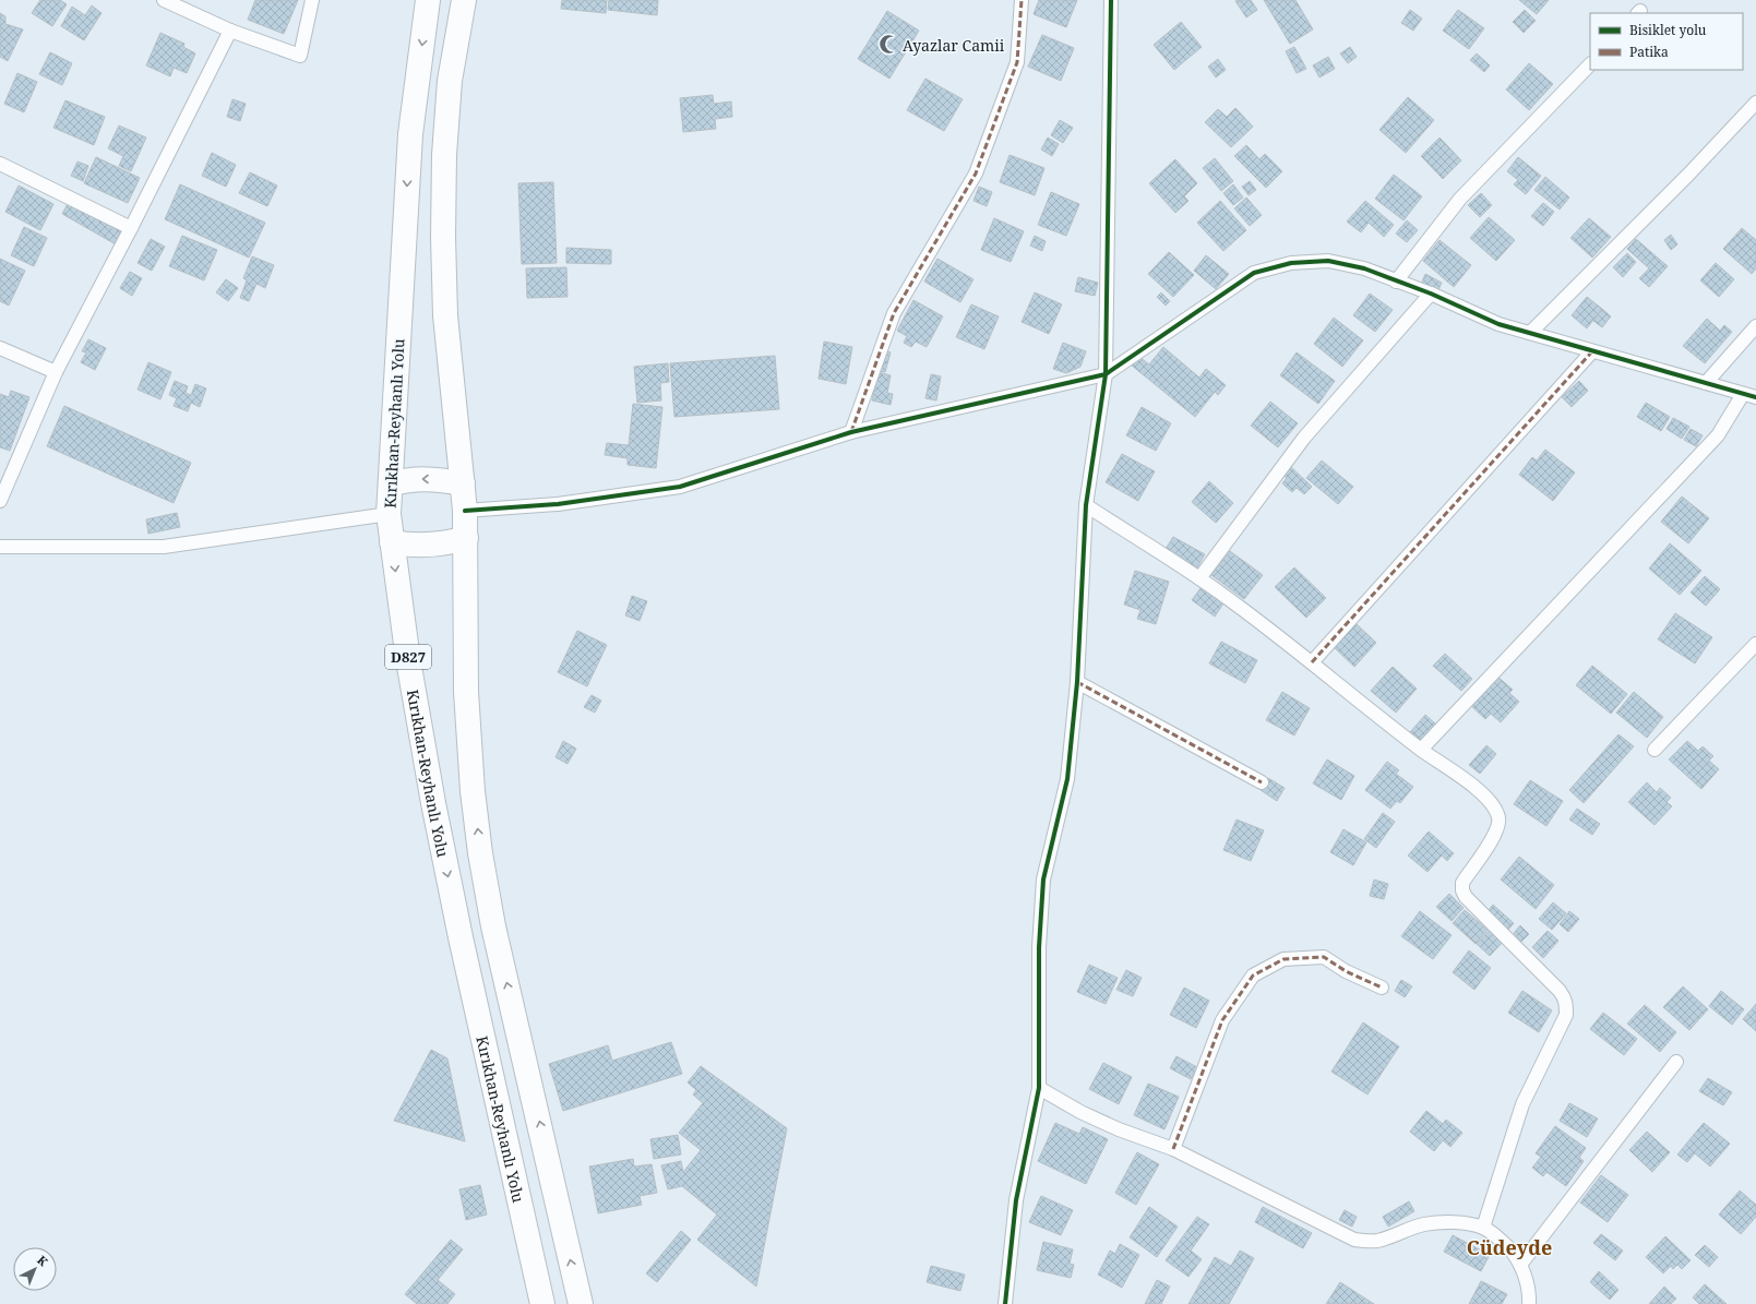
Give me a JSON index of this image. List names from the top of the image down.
{
  "streets": {
    "highway": ["Kırıkhan-Reyhanlı Yolu", "D827"]
  },
  "districts": ["Cüdeyde"],
  "places": {
    "mosque": ["Ayazlar Camii"]
  },
  "legend": ["Bisiklet yolu", "Patika"],
  "north": "top right"
}
